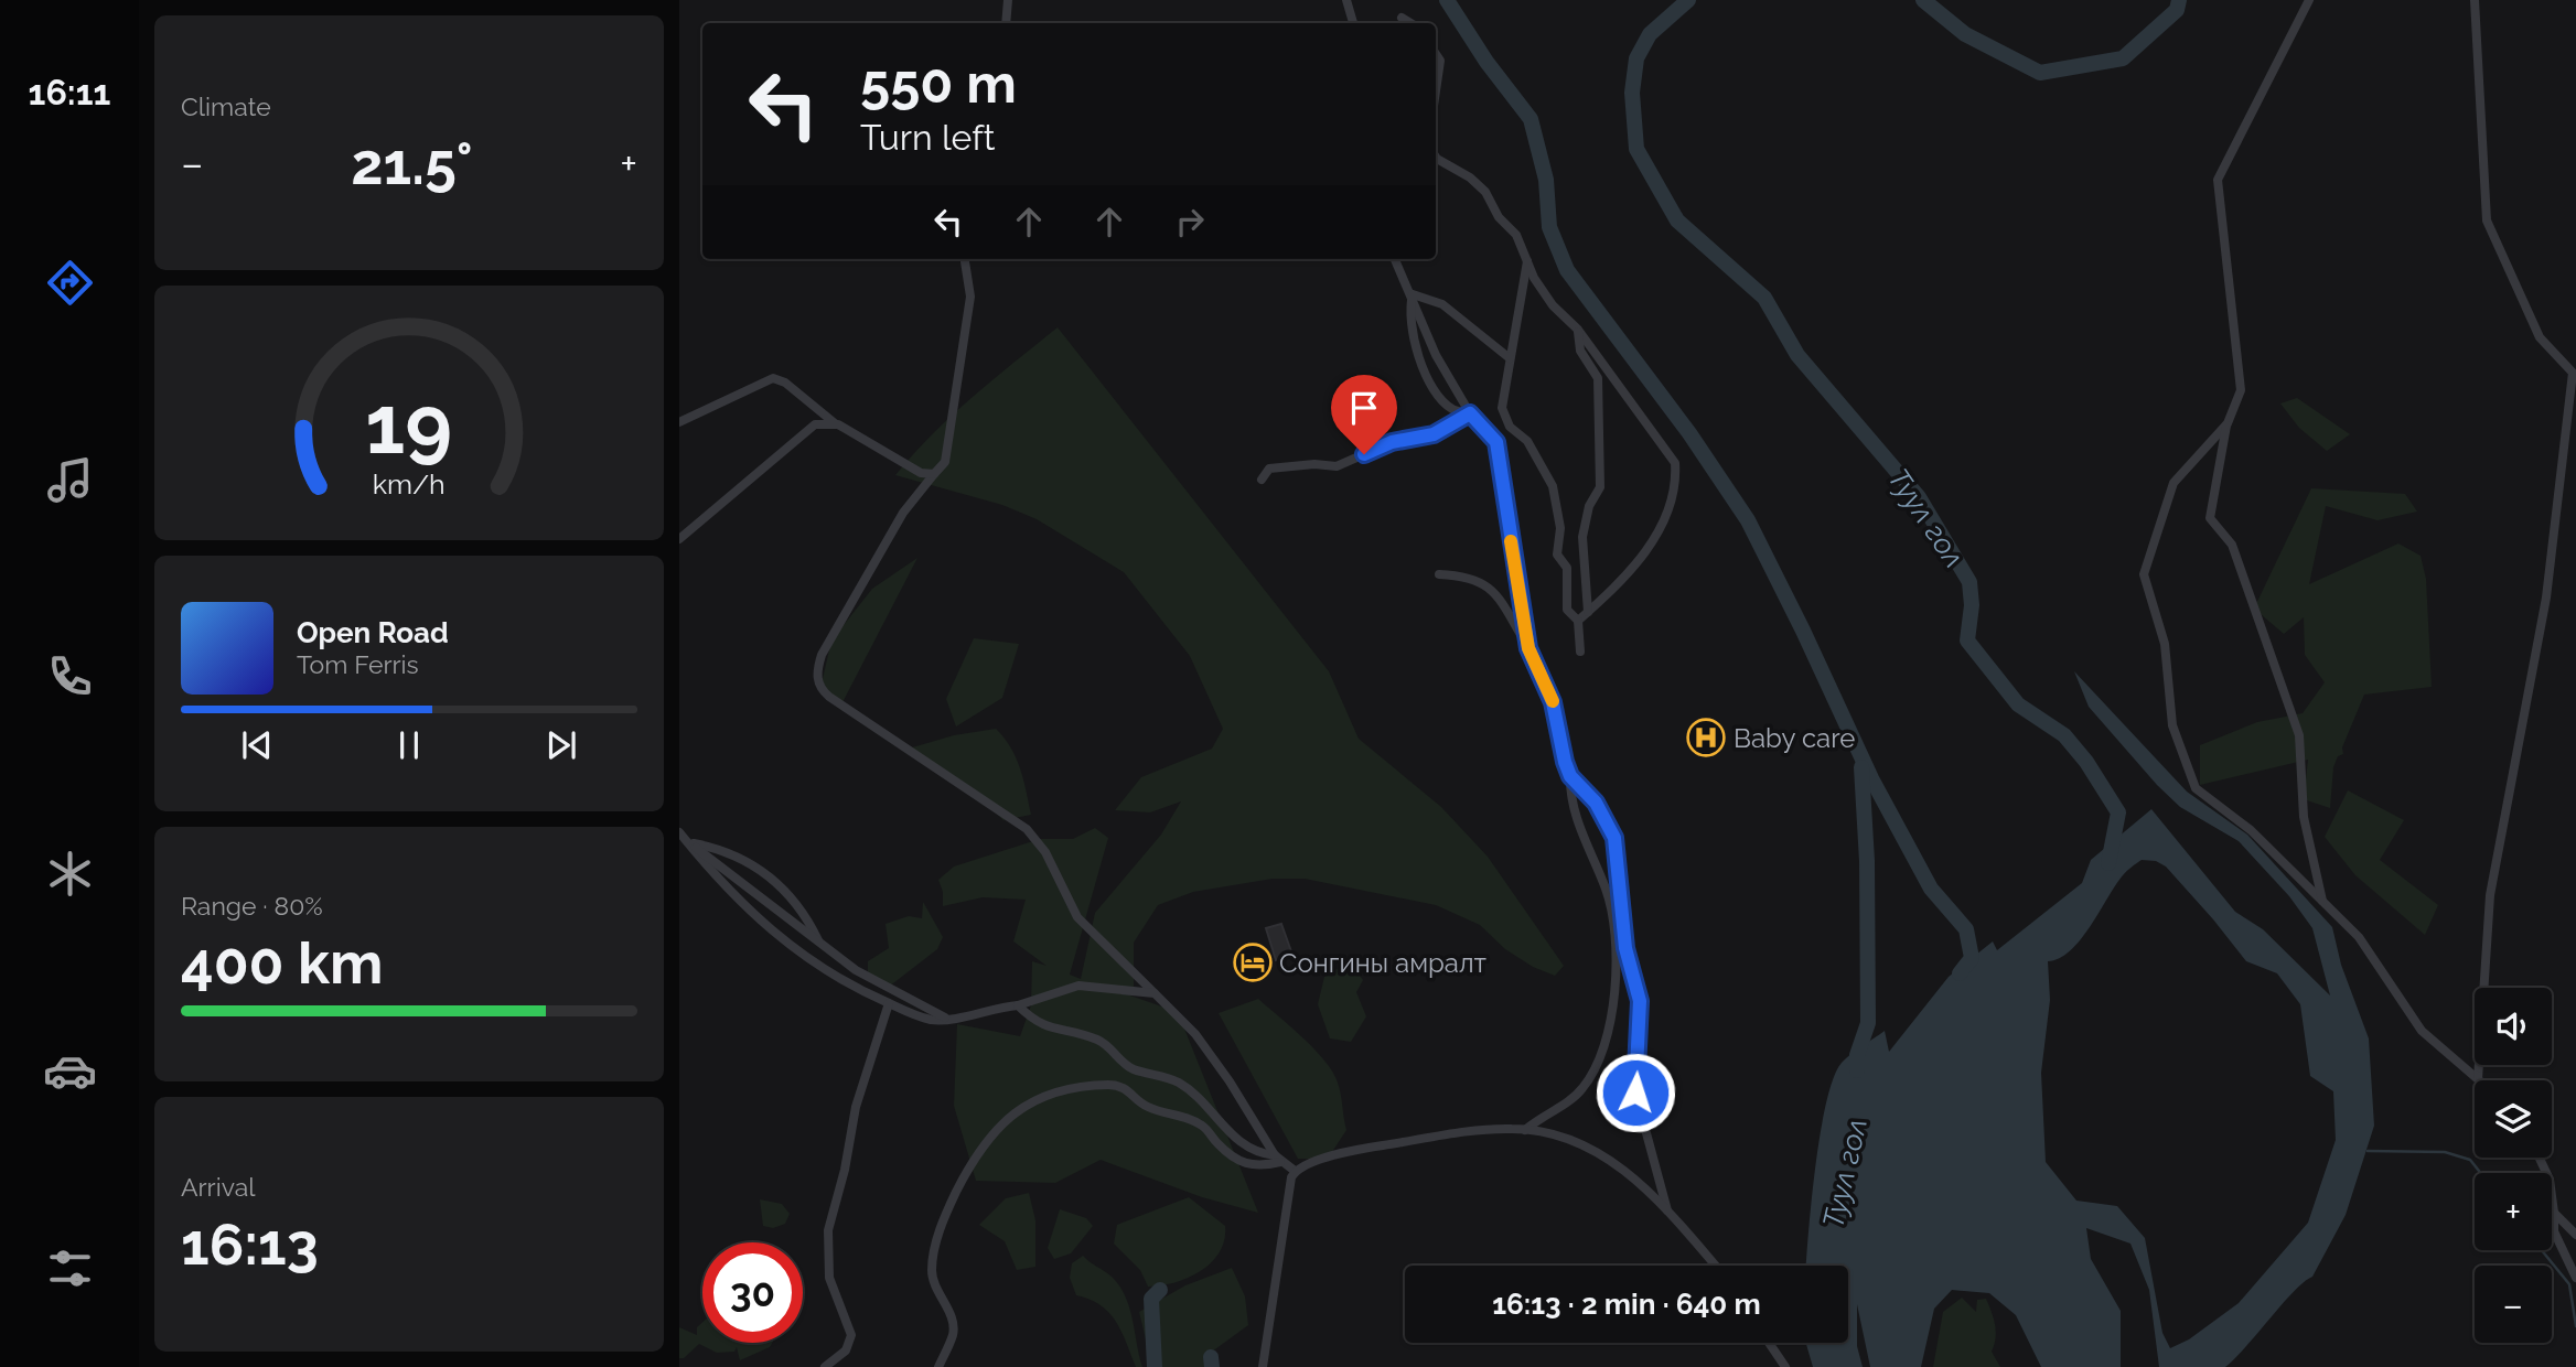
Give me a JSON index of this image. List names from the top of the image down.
{
  "water": ["Туул гол"],
  "places": {
    "hospital": ["Baby care"],
    "hotel": ["Сонгины амралт"]
  },
  "page": {
    "tabs": "16:11",
    "tile": [
      "Climate",
      ["Range · 80%", "400 km"],
      ["Arrival", "16:13"]
    ],
    "turn": ["550 m", "Turn left"],
    "heat": ["−", "21.5°", "+"],
    "song": ["Open Road", "Tom Ferris"],
    "map_buttons": ["+", "−"],
    "limit": "30",
    "trip": "16:13 · 2 min · 640 m",
    "gauge": ["19", "km/h"]
  }
}
